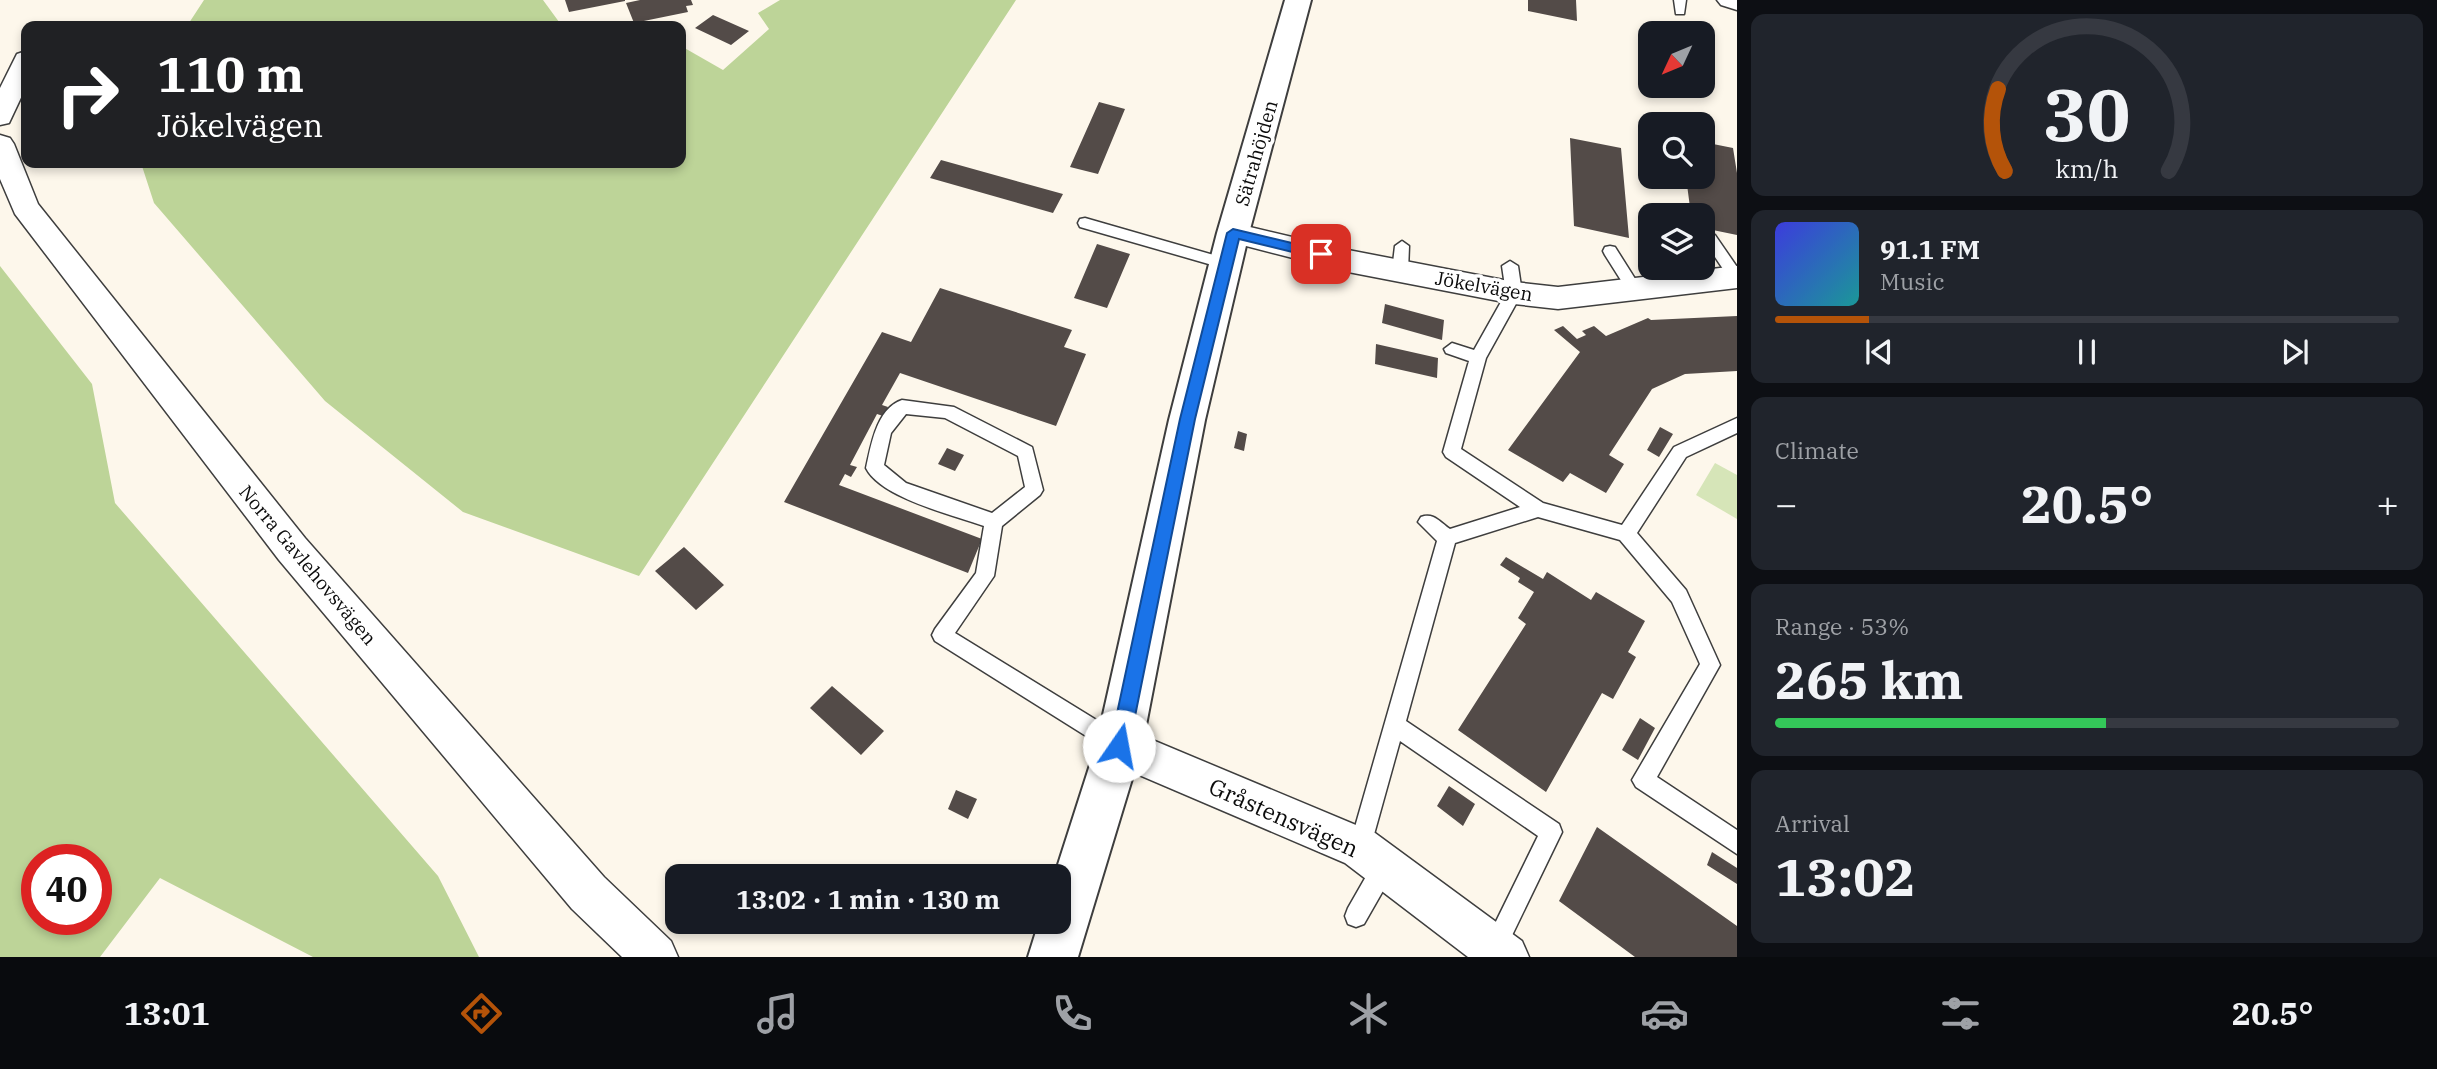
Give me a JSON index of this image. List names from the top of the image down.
{
  "streets": {
    "street": [
      "Sätrahöjden",
      "Jökelvägen",
      "Norra Gavlehovsvägen",
      "Gråstensvägen"
    ]
  },
  "crossings": [
    ["Sätrahöjden", "Jökelvägen"],
    ["Sätrahöjden", "Gråstensvägen"]
  ],
  "north": "bottom left",
  "page": {
    "turn": ["110 m", "Jökelvägen"],
    "song": ["91.1 FM", "Music"],
    "tile": [
      "Climate",
      ["Range · 53%", "265 km"],
      ["Arrival", "13:02"]
    ],
    "heat": ["−", "20.5°", "+"],
    "limit": "40",
    "trip": "13:02 · 1 min · 130 m",
    "tabs": ["13:01", "20.5°"],
    "gauge": ["30", "km/h"]
  }
}
